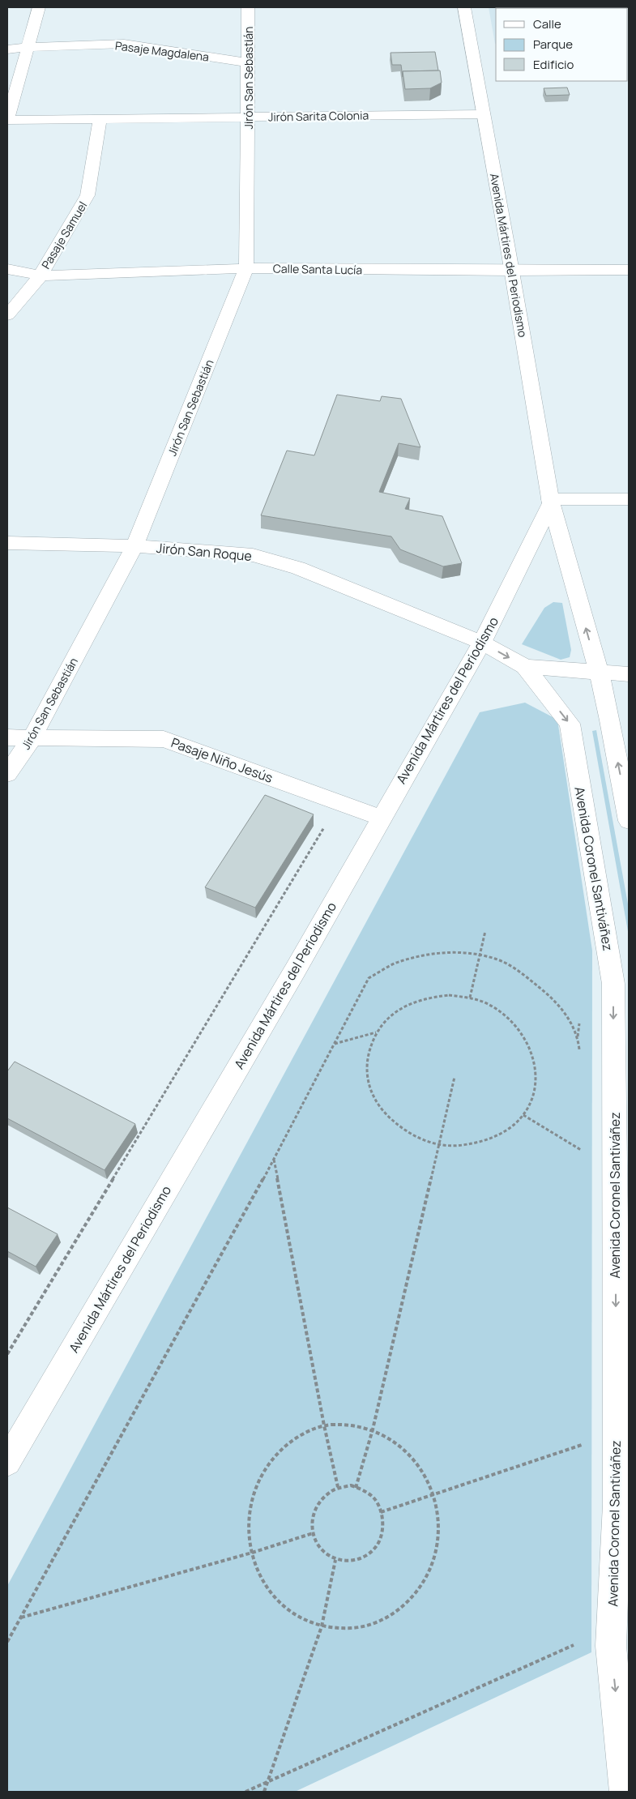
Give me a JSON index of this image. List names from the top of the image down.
{
  "streets": {
    "street": [
      "Pasaje Magdalena",
      "Jirón San Sebastián",
      "Jirón Sarita Colonia",
      "Pasaje Samuel",
      "Avenida Mártires del Periodismo",
      "Calle Santa Lucía",
      "Jirón San Roque",
      "Pasaje Niño Jesús",
      "Avenida Coronel Santiváñez"
    ]
  },
  "crossings": [
    ["Pasaje Magdalena", "Jirón San Sebastián"],
    ["Jirón San Sebastián", "Jirón Sarita Colonia"],
    ["Jirón San Sebastián", "Calle Santa Lucía"],
    ["Jirón San Sebastián", "Jirón San Roque"],
    ["Jirón San Sebastián", "Pasaje Niño Jesús"],
    ["Jirón Sarita Colonia", "Pasaje Samuel"],
    ["Jirón Sarita Colonia", "Avenida Mártires del Periodismo"],
    ["Pasaje Samuel", "Calle Santa Lucía"],
    ["Avenida Mártires del Periodismo", "Calle Santa Lucía"],
    ["Avenida Mártires del Periodismo", "Jirón San Roque"],
    ["Avenida Mártires del Periodismo", "Pasaje Niño Jesús"],
    ["Avenida Mártires del Periodismo", "Avenida Coronel Santiváñez"],
    ["Jirón San Roque", "Avenida Coronel Santiváñez"]
  ],
  "one_way": ["Avenida Coronel Santiváñez"],
  "legend": ["Calle", "Parque", "Edificio"]
}
